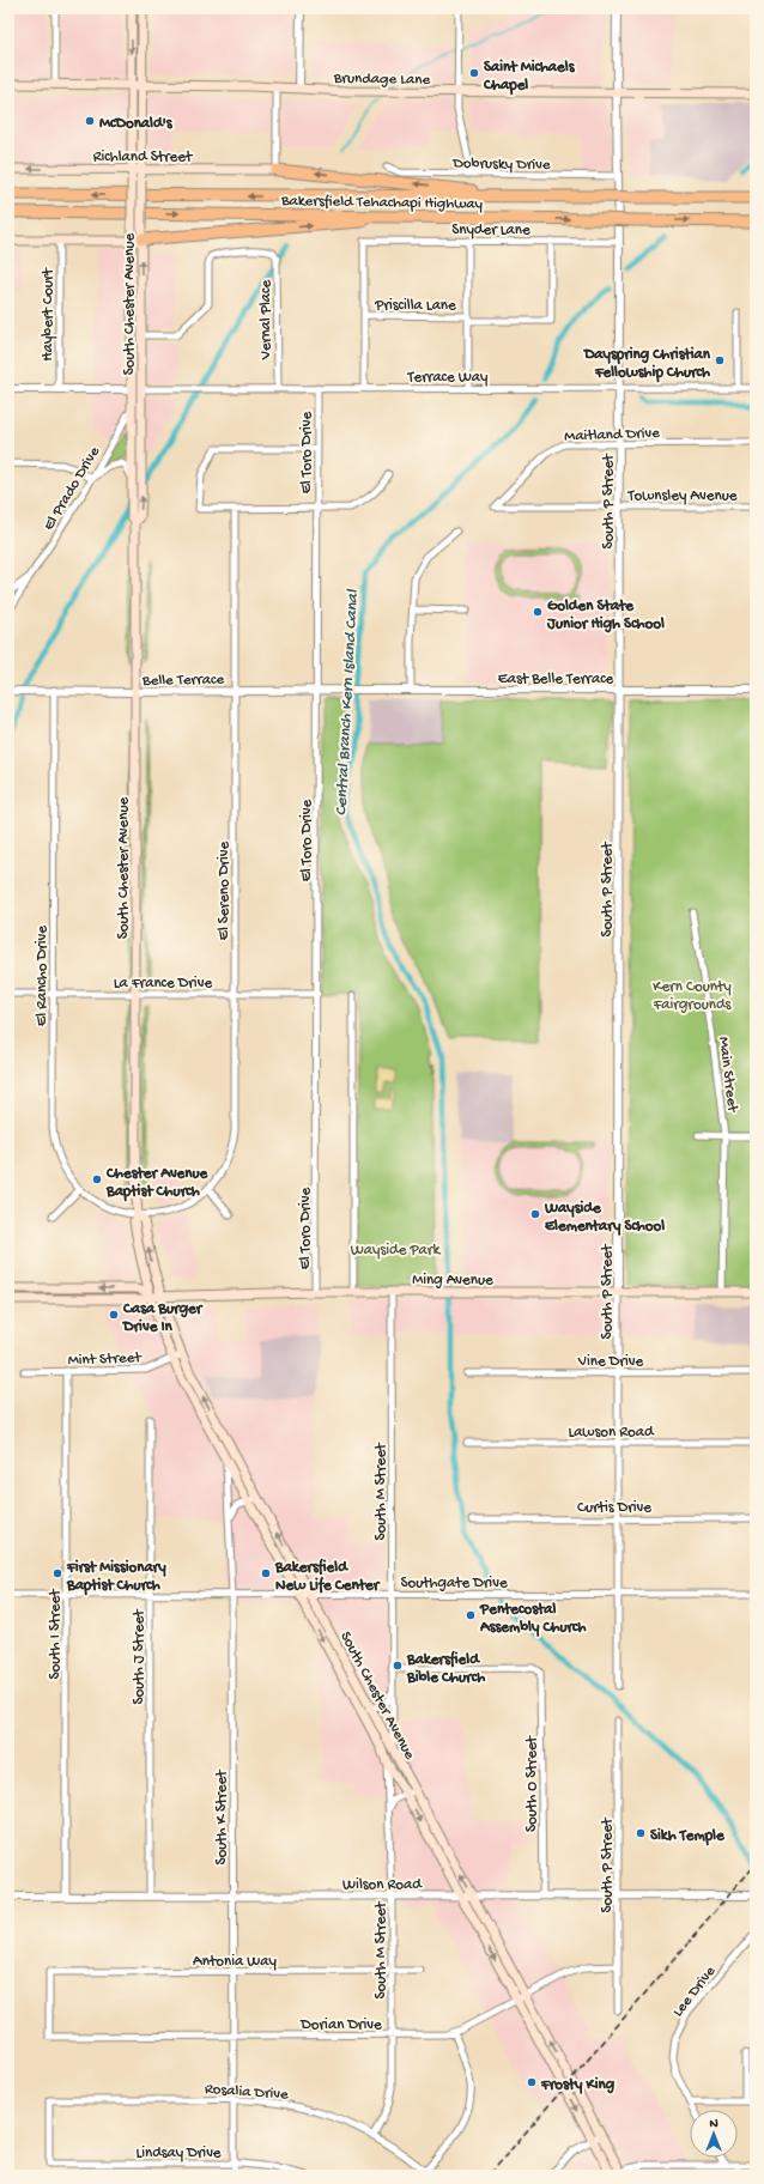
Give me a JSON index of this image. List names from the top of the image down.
{
  "streets": {
    "highway": ["Bakersfield Tehachapi Highway"],
    "main road": [
      "Brundage Lane",
      "Richland Street",
      "South Chester Avenue",
      "Ming Avenue"
    ],
    "street": [
      "Dobrusky Drive",
      "Snyder Lane",
      "Priscilla Lane",
      "Haybert Court",
      "Vernal Place",
      "Terrace Way",
      "Maitland Drive",
      "El Toro Drive",
      "El Prado Drive",
      "Townsley Avenue",
      "South P Street",
      "East Belle Terrace",
      "Belle Terrace",
      "El Sereno Drive",
      "El Rancho Drive",
      "La France Drive",
      "Main Street",
      "Mint Street",
      "Vine Drive",
      "Lawson Road",
      "South M Street",
      "Curtis Drive",
      "Southgate Drive",
      "South I Street",
      "South J Street",
      "South O Street",
      "South K Street",
      "Wilson Road",
      "Antonia Way",
      "Lee Drive",
      "Dorian Drive",
      "Rosalia Drive",
      "Lindsay Drive"
    ]
  },
  "crossings": [
    ["Brundage Lane", "South Chester Avenue"],
    ["Brundage Lane", "South P Street"],
    ["Richland Street", "South Chester Avenue"],
    ["Dobrusky Drive", "South P Street"],
    ["Snyder Lane", "Priscilla Lane"],
    ["Snyder Lane", "South P Street"],
    ["South Chester Avenue", "Vernal Place"],
    ["South Chester Avenue", "Terrace Way"],
    ["South Chester Avenue", "El Prado Drive"],
    ["South Chester Avenue", "Belle Terrace"],
    ["South Chester Avenue", "El Sereno Drive"],
    ["South Chester Avenue", "El Rancho Drive"],
    ["South Chester Avenue", "La France Drive"],
    ["South Chester Avenue", "Ming Avenue"],
    ["South Chester Avenue", "Mint Street"],
    ["South Chester Avenue", "South M Street"],
    ["South Chester Avenue", "Southgate Drive"],
    ["South Chester Avenue", "South K Street"],
    ["South Chester Avenue", "Wilson Road"],
    ["South Chester Avenue", "Dorian Drive"],
    ["Vernal Place", "Terrace Way"],
    ["Terrace Way", "El Toro Drive"],
    ["Terrace Way", "South P Street"],
    ["Maitland Drive", "Townsley Avenue"],
    ["Maitland Drive", "South P Street"],
    ["El Toro Drive", "Belle Terrace"],
    ["El Toro Drive", "La France Drive"],
    ["El Toro Drive", "Ming Avenue"],
    ["Townsley Avenue", "South P Street"],
    ["South P Street", "East Belle Terrace"],
    ["South P Street", "Ming Avenue"],
    ["South P Street", "Vine Drive"],
    ["South P Street", "Lawson Road"],
    ["South P Street", "Curtis Drive"],
    ["South P Street", "Southgate Drive"],
    ["South P Street", "Wilson Road"],
    ["South P Street", "Dorian Drive"],
    ["East Belle Terrace", "Belle Terrace"],
    ["Belle Terrace", "El Sereno Drive"],
    ["Belle Terrace", "El Rancho Drive"],
    ["El Sereno Drive", "El Rancho Drive"],
    ["El Sereno Drive", "La France Drive"],
    ["El Rancho Drive", "La France Drive"],
    ["Main Street", "Ming Avenue"],
    ["Ming Avenue", "South M Street"],
    ["Mint Street", "South I Street"],
    ["South M Street", "Southgate Drive"],
    ["South M Street", "South O Street"],
    ["South M Street", "Wilson Road"],
    ["South M Street", "Antonia Way"],
    ["South M Street", "Dorian Drive"],
    ["South M Street", "Rosalia Drive"],
    ["Southgate Drive", "South I Street"],
    ["Southgate Drive", "South J Street"],
    ["Southgate Drive", "South K Street"],
    ["South I Street", "Wilson Road"],
    ["South J Street", "Wilson Road"],
    ["South O Street", "Wilson Road"],
    ["South K Street", "Wilson Road"],
    ["South K Street", "Antonia Way"],
    ["South K Street", "Dorian Drive"],
    ["South K Street", "Rosalia Drive"],
    ["South K Street", "Lindsay Drive"],
    ["Antonia Way", "Dorian Drive"],
    ["Rosalia Drive", "Lindsay Drive"]
  ],
  "water": ["Central Branch Kern Island Canal"],
  "parks": ["Kern County Fairgrounds", "Wayside Park"],
  "places": [
    "Saint Michaels Chapel",
    "McDonald's",
    "Dayspring Christian Fellowship Church",
    "Golden State Junior High School",
    "Chester Avenue Baptist Church",
    "Wayside Elementary School",
    "Casa Burger Drive In",
    "First Missionary Baptist Church",
    "Bakersfield New Life Center",
    "Pentecostal Assembly Church",
    "Bakersfield Bible Church",
    "Sikh Temple",
    "Frosty King"
  ],
  "north": "top"
}
